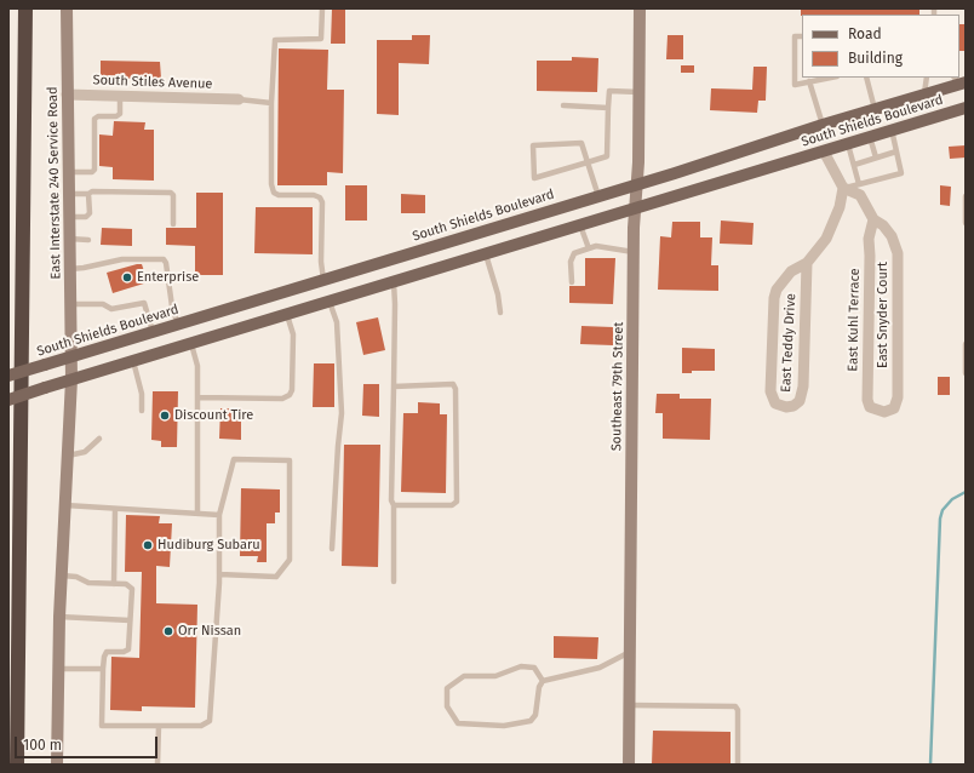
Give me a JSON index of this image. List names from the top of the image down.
{
  "streets": {
    "main road": ["South Shields Boulevard"],
    "street": [
      "South Stiles Avenue",
      "East Interstate 240 Service Road",
      "East Snyder Court",
      "East Kuhl Terrace",
      "East Teddy Drive",
      "Southeast 79th Street"
    ]
  },
  "crossings": [
    ["South Stiles Avenue", "East Interstate 240 Service Road"],
    ["South Shields Boulevard", "East Interstate 240 Service Road"],
    ["South Shields Boulevard", "Southeast 79th Street"],
    ["East Snyder Court", "East Kuhl Terrace"]
  ],
  "places": [
    "Enterprise",
    "Discount Tire",
    "Hudiburg Subaru",
    "Orr Nissan"
  ],
  "legend": ["Road", "Building"],
  "scale_bar": "100 m"
}
